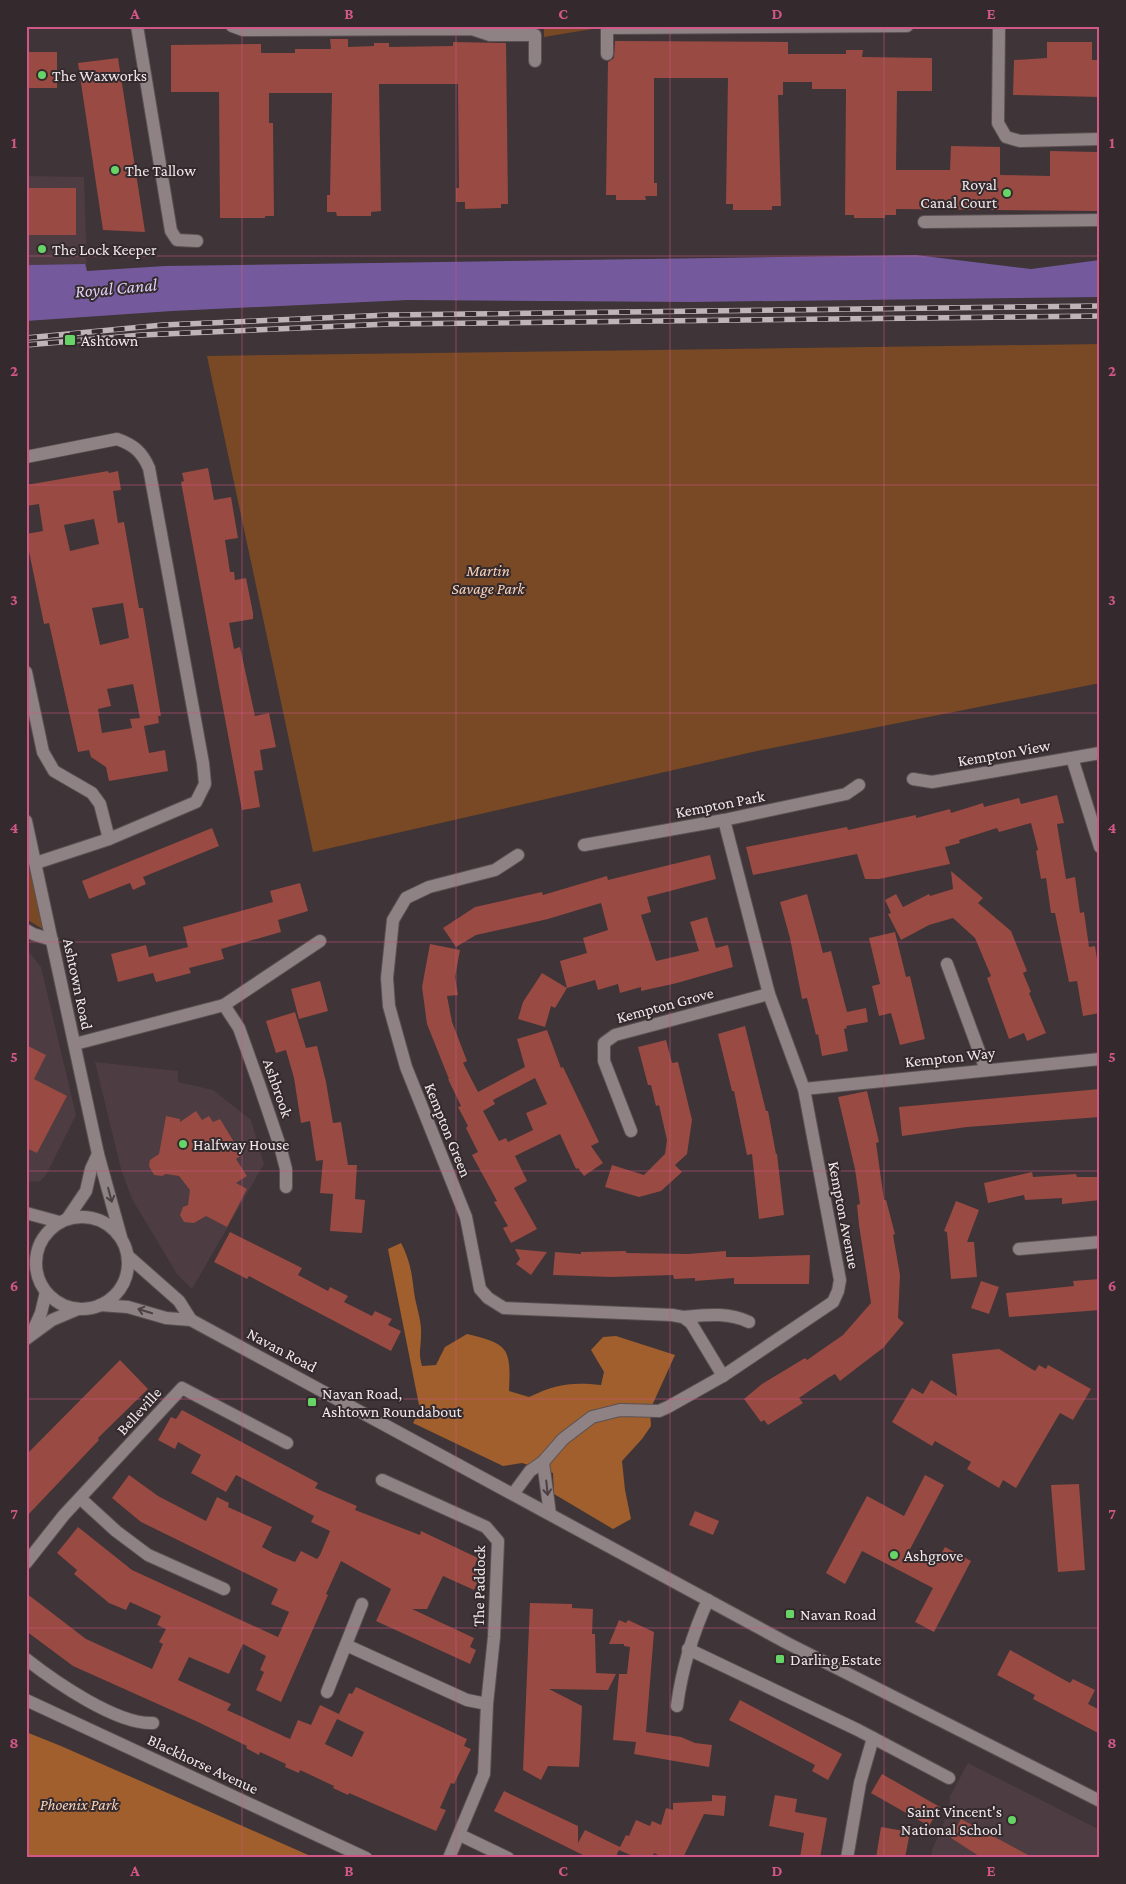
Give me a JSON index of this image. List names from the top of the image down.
{
  "streets": {
    "street": [
      "Kempton View",
      "Kempton Park",
      "Ashtown Road",
      "Kempton Grove",
      "Kempton Way",
      "Ashbrook",
      "Kempton Green",
      "Kempton Avenue",
      "Navan Road",
      "Belleville",
      "The Paddock",
      "Blackhorse Avenue"
    ]
  },
  "crossings": [
    ["Kempton Park", "Kempton Avenue"],
    ["Ashtown Road", "Navan Road"],
    ["Kempton Grove", "Kempton Avenue"],
    ["Kempton Way", "Kempton Avenue"],
    ["Kempton Avenue", "Navan Road"]
  ],
  "water": ["Royal Canal"],
  "parks": ["Martin Savage Park", "Phoenix Park"],
  "places": {
    "other": [
      "The Waxworks",
      "The Tallow",
      "Royal Canal Court",
      "The Lock Keeper",
      "Halfway House",
      "Ashgrove",
      "Saint Vincent's National School"
    ],
    "transit": [
      "Ashtown",
      "Navan Road, Ashtown Roundabout",
      "Navan Road",
      "Darling Estate"
    ]
  },
  "grid": {
    "columns": [
      "A",
      "B",
      "C",
      "D",
      "E"
    ],
    "rows": [
      "1",
      "2",
      "3",
      "4",
      "5",
      "6",
      "7",
      "8"
    ]
  }
}
